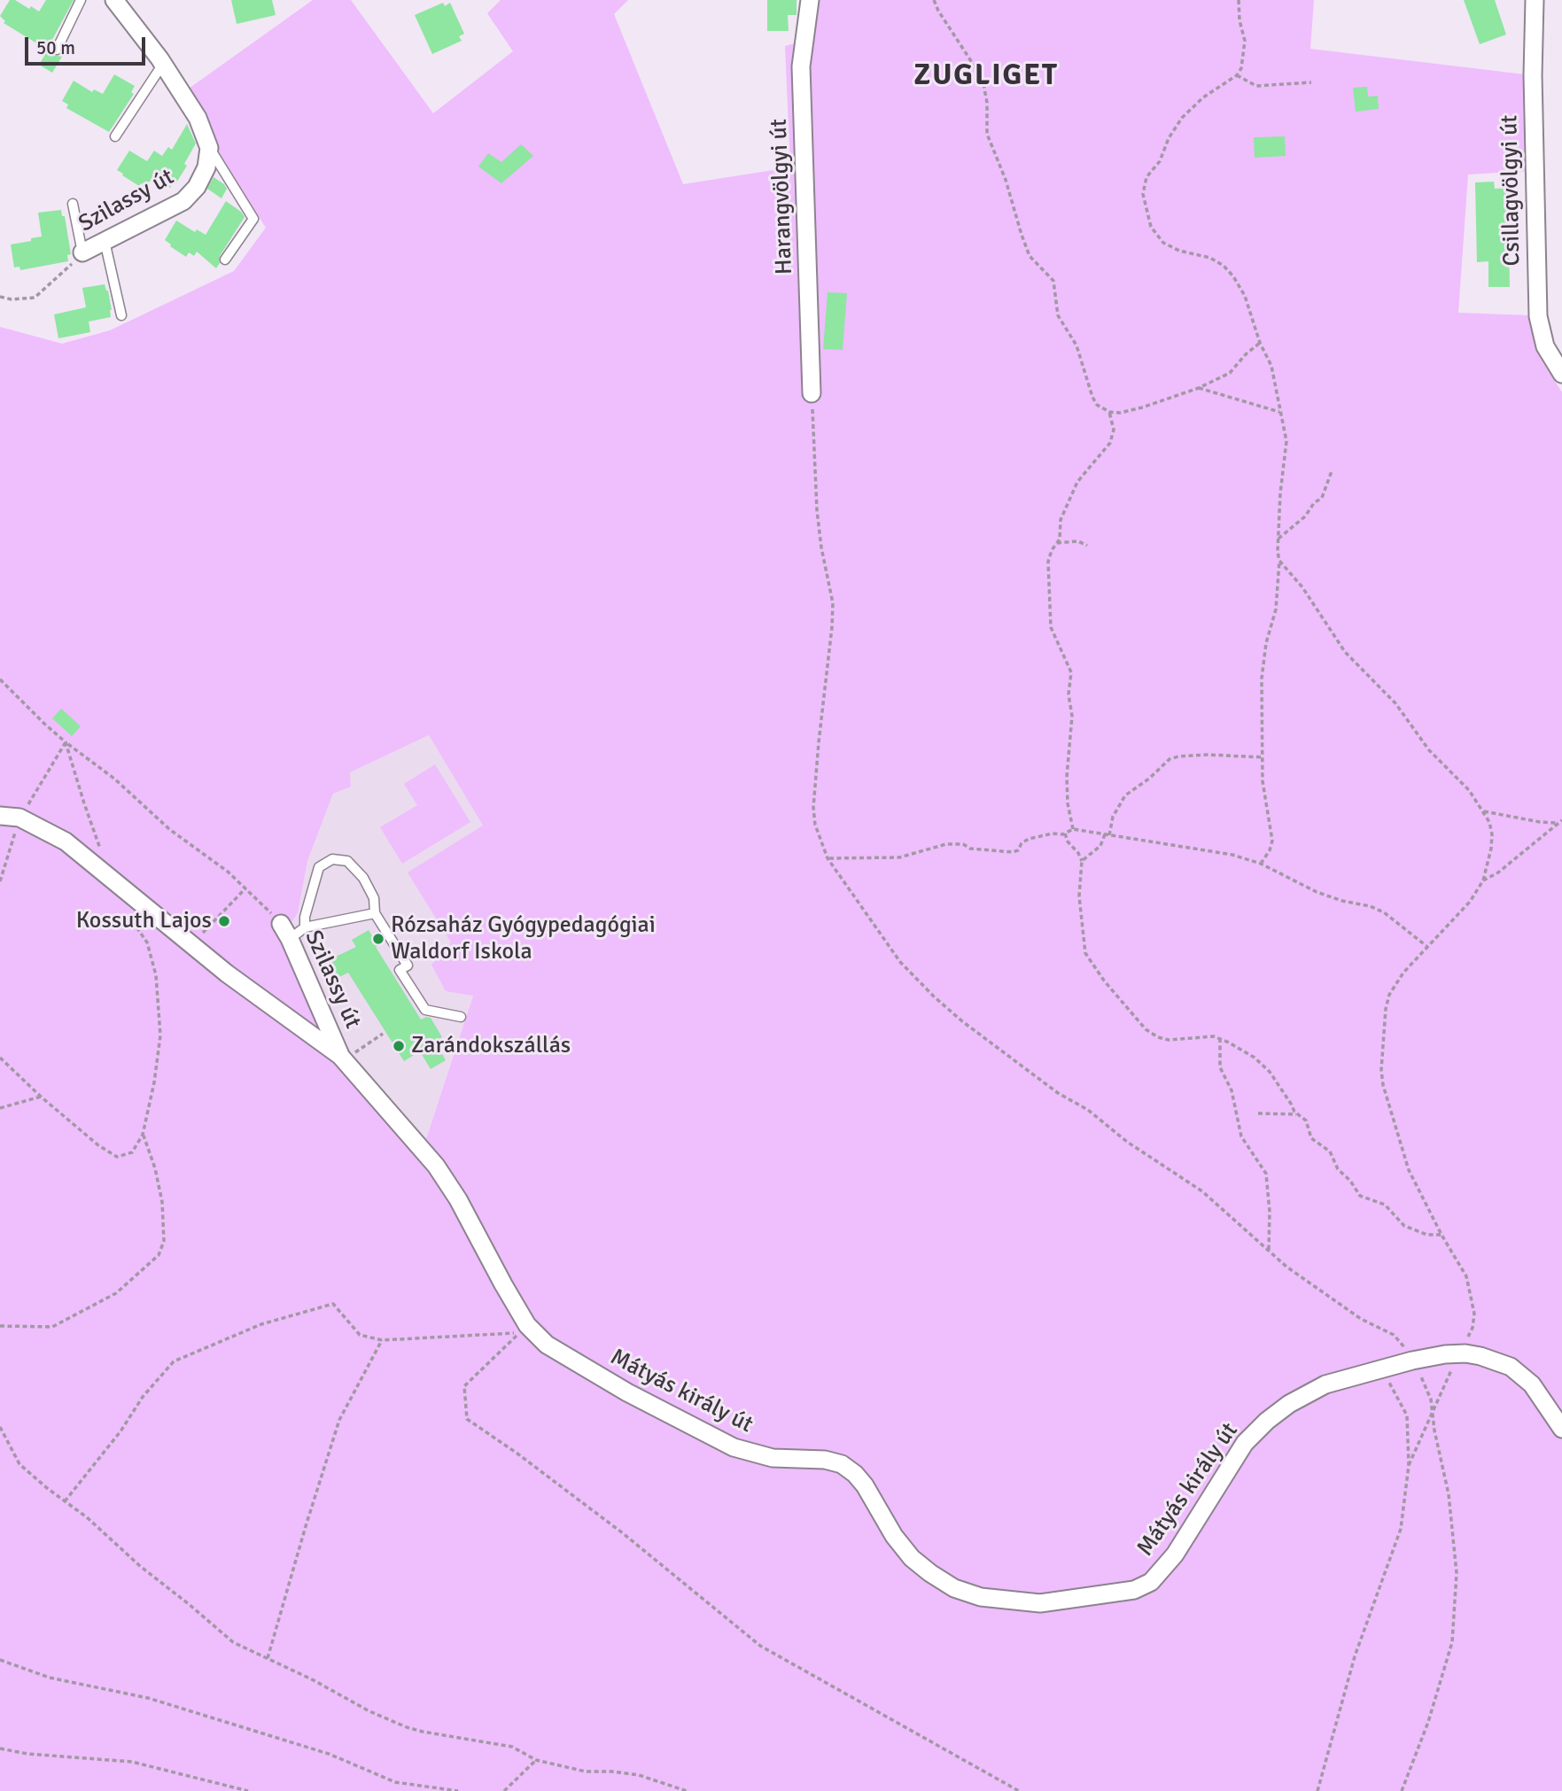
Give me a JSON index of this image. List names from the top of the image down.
{
  "streets": {
    "street": [
      "Csillagvölgyi út",
      "Harangvölgyi út",
      "Szilassy út",
      "Mátyás király út"
    ]
  },
  "crossings": [
    ["Szilassy út", "Mátyás király út"]
  ],
  "districts": ["ZUGLIGET"],
  "places": ["Kossuth Lajos", "Rózsaház Gyógypedagógiai Waldorf Iskola", "Zarándokszállás"],
  "scale_bar": "50 m"
}
